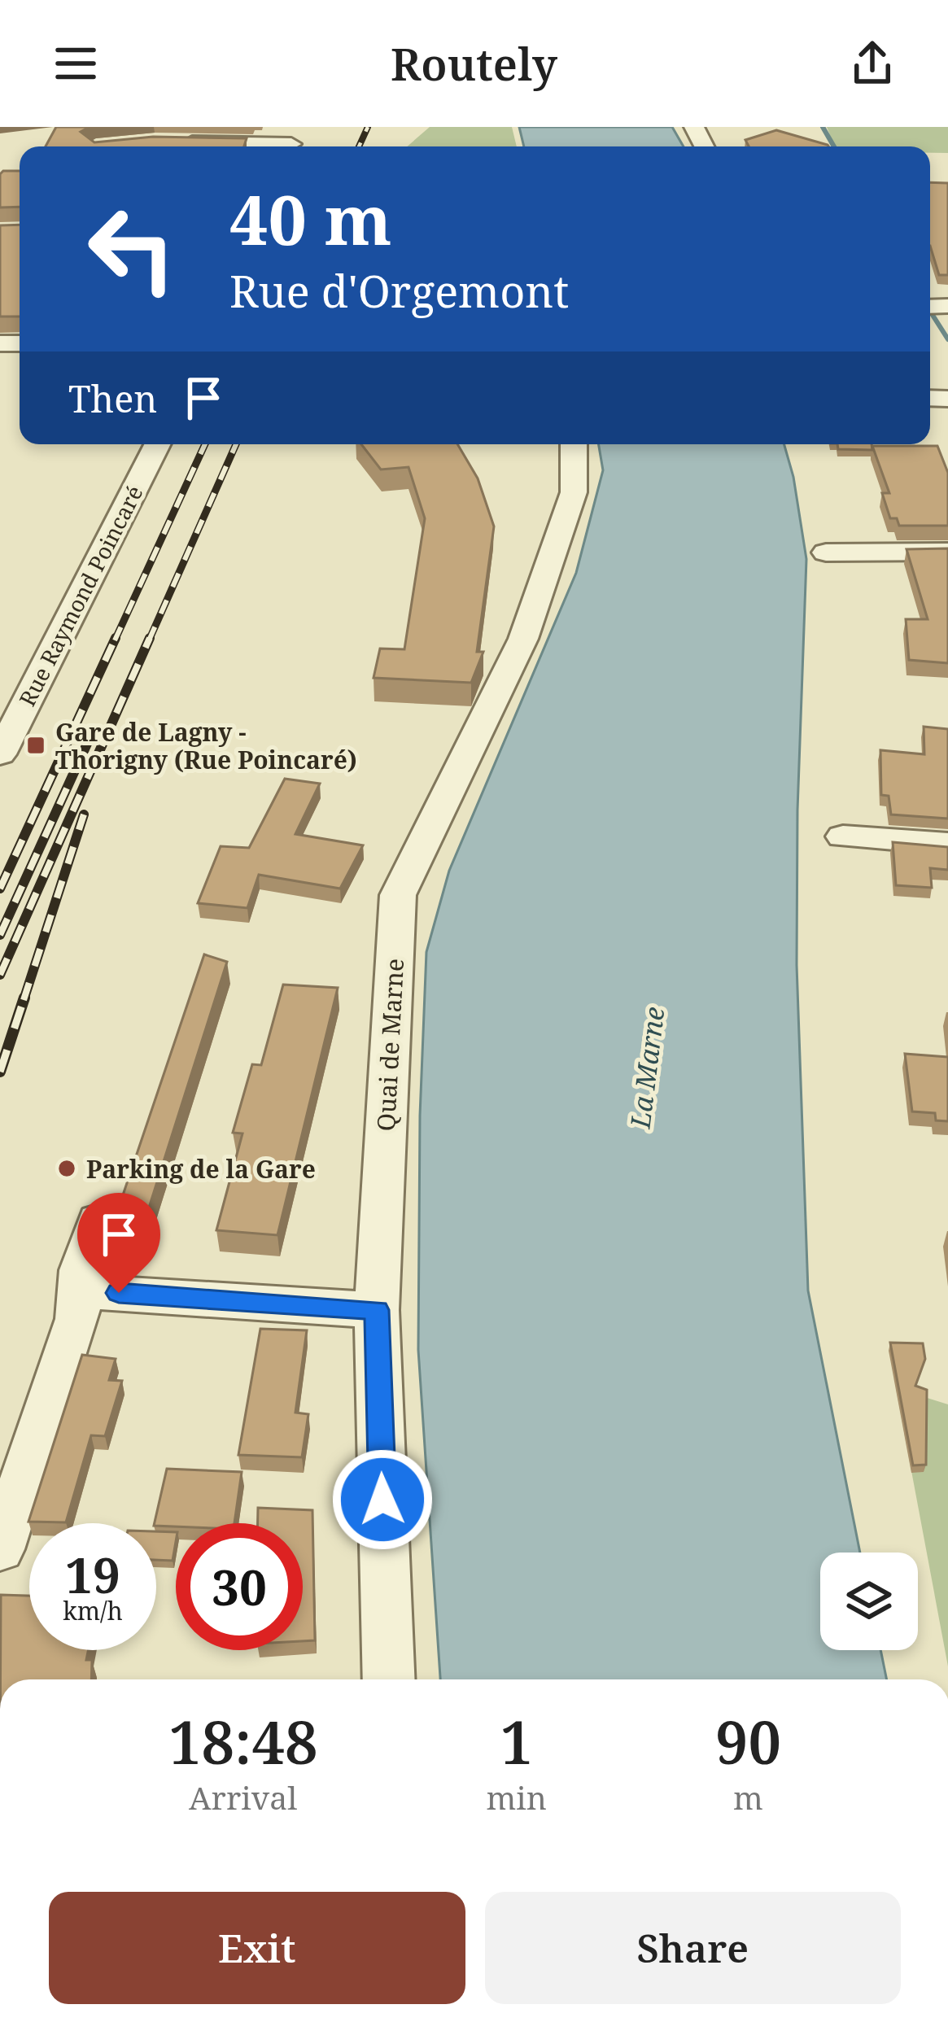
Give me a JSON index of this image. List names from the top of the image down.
{
  "streets": {
    "street": ["Rue Raymond Poincaré", "Quai de Marne"]
  },
  "water": ["La Marne"],
  "places": {
    "transit": ["Gare de Lagny - Thorigny (Rue Poincaré)"],
    "other": ["Parking de la Gare"]
  },
  "page": {
    "header": "Routely",
    "turn": ["40 m", "Rue d'Orgemont"],
    "then": "Then",
    "speed": "19 km/h",
    "limit": "30",
    "eta": [
      "18:48",
      "Arrival",
      "1",
      "min",
      "90",
      "m"
    ],
    "buttons": ["Exit", "Share"]
  }
}
